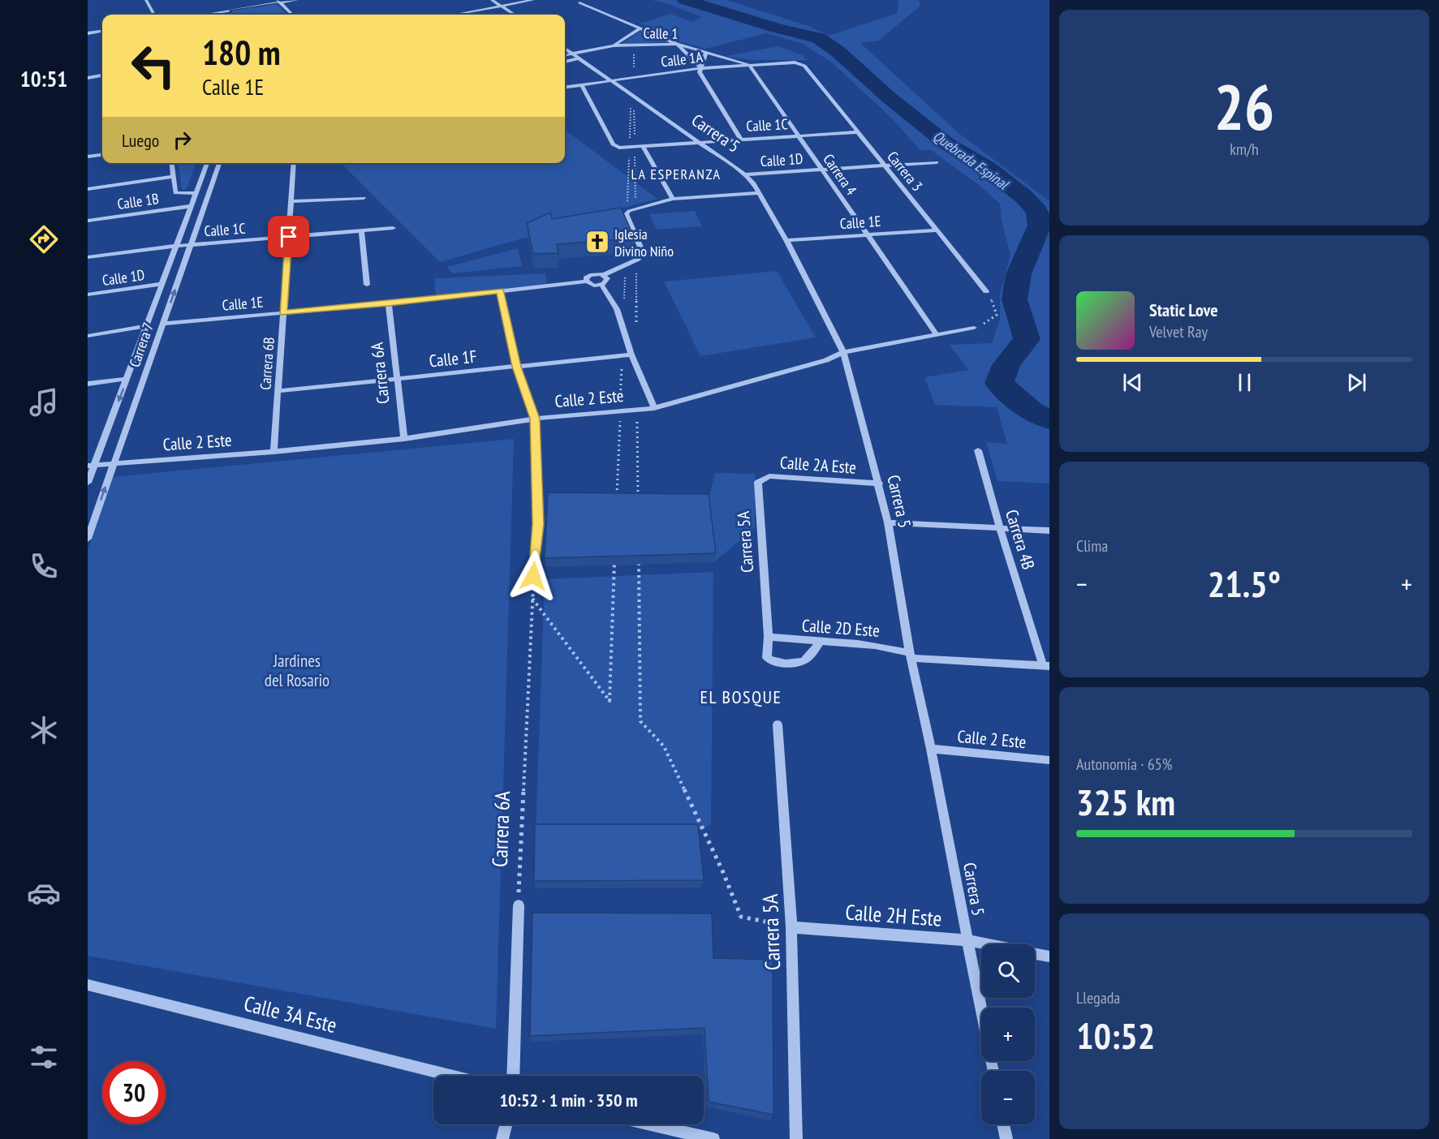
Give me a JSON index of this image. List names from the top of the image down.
{
  "streets": {
    "street": [
      "Calle 1",
      "Calle 1A",
      "Calle 1C",
      "Carrera 5",
      "Calle 1D",
      "Carrera 3",
      "Carrera 4",
      "Calle 1B",
      "Calle 1E",
      "Carrera 7",
      "Calle 1F",
      "Carrera 6B",
      "Carrera 6A",
      "Calle 2 Este",
      "Calle 2A Este",
      "Carrera 4B",
      "Carrera 5A",
      "Calle 2D Este",
      "Calle 2H Este",
      "Calle 3A Este"
    ]
  },
  "crossings": [
    ["Calle 1", "Carrera 5"],
    ["Calle 1A", "Calle 1C"],
    ["Calle 1A", "Carrera 5"],
    ["Calle 1A", "Carrera 3"],
    ["Calle 1A", "Carrera 4"],
    ["Calle 1C", "Carrera 5"],
    ["Calle 1C", "Carrera 3"],
    ["Calle 1C", "Carrera 4"],
    ["Calle 1C", "Carrera 7"],
    ["Calle 1C", "Carrera 6B"],
    ["Carrera 5", "Calle 1D"],
    ["Carrera 5", "Calle 1E"],
    ["Carrera 5", "Calle 2 Este"],
    ["Carrera 5", "Calle 2A Este"],
    ["Carrera 5", "Calle 2D Este"],
    ["Carrera 5", "Calle 2H Este"],
    ["Calle 1D", "Carrera 3"],
    ["Calle 1D", "Carrera 4"],
    ["Calle 1D", "Carrera 7"],
    ["Carrera 3", "Calle 1E"],
    ["Carrera 4", "Calle 1E"],
    ["Carrera 4", "Calle 2 Este"],
    ["Calle 1B", "Carrera 7"],
    ["Calle 1E", "Carrera 7"],
    ["Calle 1E", "Carrera 6B"],
    ["Calle 1E", "Carrera 6A"],
    ["Carrera 7", "Calle 2 Este"],
    ["Calle 1F", "Carrera 6B"],
    ["Calle 1F", "Carrera 6A"],
    ["Carrera 6B", "Calle 2 Este"],
    ["Carrera 6A", "Calle 2 Este"],
    ["Calle 2A Este", "Carrera 5A"],
    ["Carrera 4B", "Calle 2D Este"],
    ["Carrera 5A", "Calle 2D Este"],
    ["Carrera 5A", "Calle 2H Este"]
  ],
  "districts": ["LA ESPERANZA", "EL BOSQUE"],
  "water": ["Quebrada Espinal"],
  "parks": ["Jardines del Rosario"],
  "places": {
    "church": ["Iglesia Divino Niño"]
  },
  "page": {
    "tabs": "10:51",
    "tile": [
      ["26", "km/h"],
      "Clima",
      ["Autonomía · 65%", "325 km"],
      ["Llegada", "10:52"]
    ],
    "turn": ["180 m", "Calle 1E"],
    "then": "Luego",
    "song": ["Static Love", "Velvet Ray"],
    "heat": ["−", "21.5°", "+"],
    "map_buttons": ["+", "−"],
    "limit": "30",
    "trip": "10:52 · 1 min · 350 m"
  }
}
